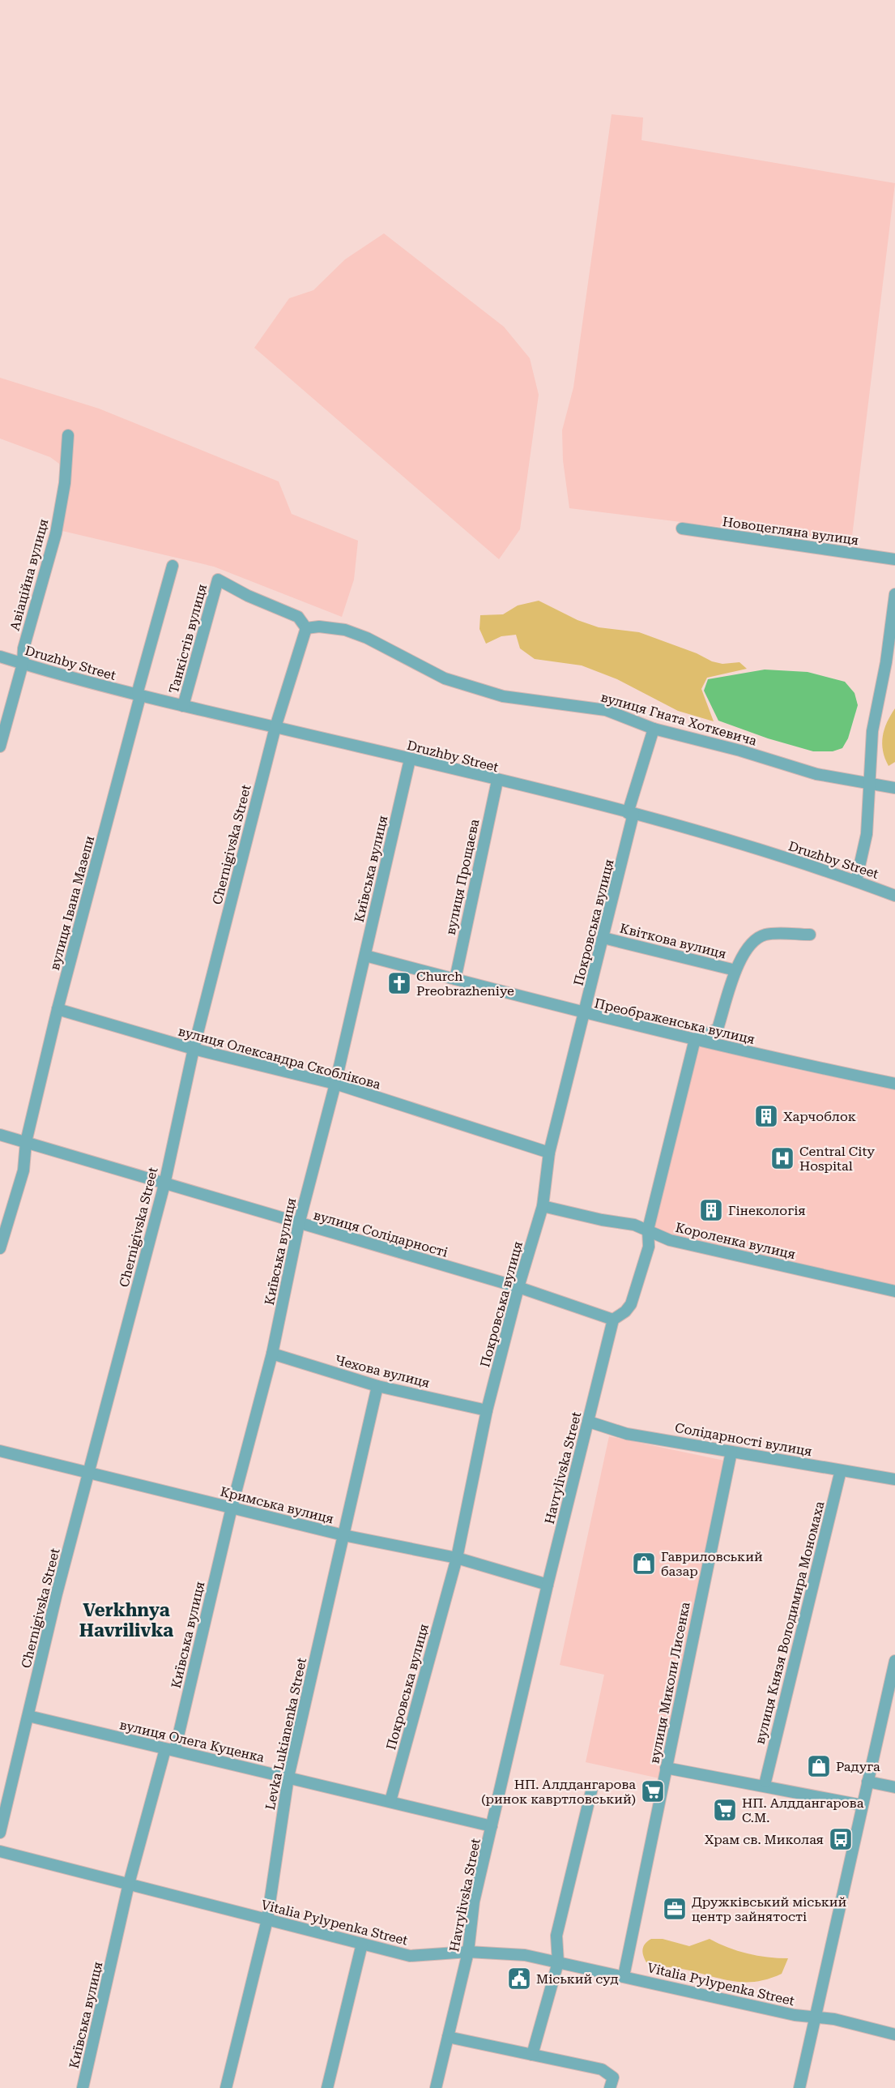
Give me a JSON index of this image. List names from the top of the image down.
{
  "streets": {
    "street": [
      "Новоцегляна вулиця",
      "Авіаційна вулиця",
      "Танкістів вулиця",
      "Druzhby Street",
      "вулиця Гната Хоткевича",
      "Chernigivska Street",
      "Київська вулиця",
      "вулиця Прощаєва",
      "вулиця Івана Мазепи",
      "Покровська вулиця",
      "Квіткова вулиця",
      "Преображенська вулиця",
      "вулиця Олександра Скоблікова",
      "вулиця Солідарності",
      "Короленка вулиця",
      "Чехова вулиця",
      "Солідарності вулиця",
      "Havrylivska Street",
      "Кримська вулиця",
      "вулиця Князя Володимира Мономаха",
      "вулиця Миколи Лисенка",
      "Levka Lukianenka Street",
      "вулиця Олега Куценка",
      "Vitalia Pylypenka Street"
    ]
  },
  "crossings": [
    ["Авіаційна вулиця", "Druzhby Street"],
    ["Танкістів вулиця", "Druzhby Street"],
    ["Танкістів вулиця", "вулиця Гната Хоткевича"],
    ["Танкістів вулиця", "Chernigivska Street"],
    ["Druzhby Street", "Chernigivska Street"],
    ["Druzhby Street", "Київська вулиця"],
    ["Druzhby Street", "вулиця Прощаєва"],
    ["Druzhby Street", "вулиця Івана Мазепи"],
    ["Druzhby Street", "Покровська вулиця"],
    ["вулиця Гната Хоткевича", "Chernigivska Street"],
    ["вулиця Гната Хоткевича", "Покровська вулиця"],
    ["Chernigivska Street", "вулиця Олександра Скоблікова"],
    ["Chernigivska Street", "вулиця Солідарності"],
    ["Chernigivska Street", "Кримська вулиця"],
    ["Chernigivska Street", "вулиця Олега Куценка"],
    ["Київська вулиця", "Преображенська вулиця"],
    ["Київська вулиця", "вулиця Олександра Скоблікова"],
    ["Київська вулиця", "вулиця Солідарності"],
    ["Київська вулиця", "Чехова вулиця"],
    ["Київська вулиця", "Кримська вулиця"],
    ["Київська вулиця", "вулиця Олега Куценка"],
    ["Київська вулиця", "Vitalia Pylypenka Street"],
    ["вулиця Прощаєва", "Преображенська вулиця"],
    ["вулиця Івана Мазепи", "вулиця Олександра Скоблікова"],
    ["вулиця Івана Мазепи", "вулиця Солідарності"],
    ["Покровська вулиця", "Квіткова вулиця"],
    ["Покровська вулиця", "Преображенська вулиця"],
    ["Покровська вулиця", "вулиця Олександра Скоблікова"],
    ["Покровська вулиця", "вулиця Солідарності"],
    ["Покровська вулиця", "Короленка вулиця"],
    ["Покровська вулиця", "Чехова вулиця"],
    ["Покровська вулиця", "Кримська вулиця"],
    ["Покровська вулиця", "вулиця Олега Куценка"],
    ["вулиця Солідарності", "Havrylivska Street"],
    ["Чехова вулиця", "Levka Lukianenka Street"],
    ["Солідарності вулиця", "Havrylivska Street"],
    ["Солідарності вулиця", "вулиця Князя Володимира Мономаха"],
    ["Солідарності вулиця", "вулиця Миколи Лисенка"],
    ["Havrylivska Street", "Кримська вулиця"],
    ["Havrylivska Street", "вулиця Олега Куценка"],
    ["Havrylivska Street", "Vitalia Pylypenka Street"],
    ["Кримська вулиця", "Levka Lukianenka Street"],
    ["вулиця Миколи Лисенка", "Vitalia Pylypenka Street"],
    ["Levka Lukianenka Street", "вулиця Олега Куценка"],
    ["Levka Lukianenka Street", "Vitalia Pylypenka Street"]
  ],
  "districts": ["Verkhnya Havrilivka"],
  "places": {
    "church": ["Church Preobrazheniye"],
    "building": ["Харчоблок", "Гінекологія"],
    "hospital": ["Central City Hospital"],
    "shop": ["Гавриловський базар", "Радуга"],
    "supermarket": ["НП. Алддангарова (ринок кавртловський)", "НП. Алддангарова С.М."],
    "bus stop": ["Храм св. Миколая"],
    "office": ["Дружківський міський центр зайнятості"],
    "public building": ["Міський суд"]
  }
}
